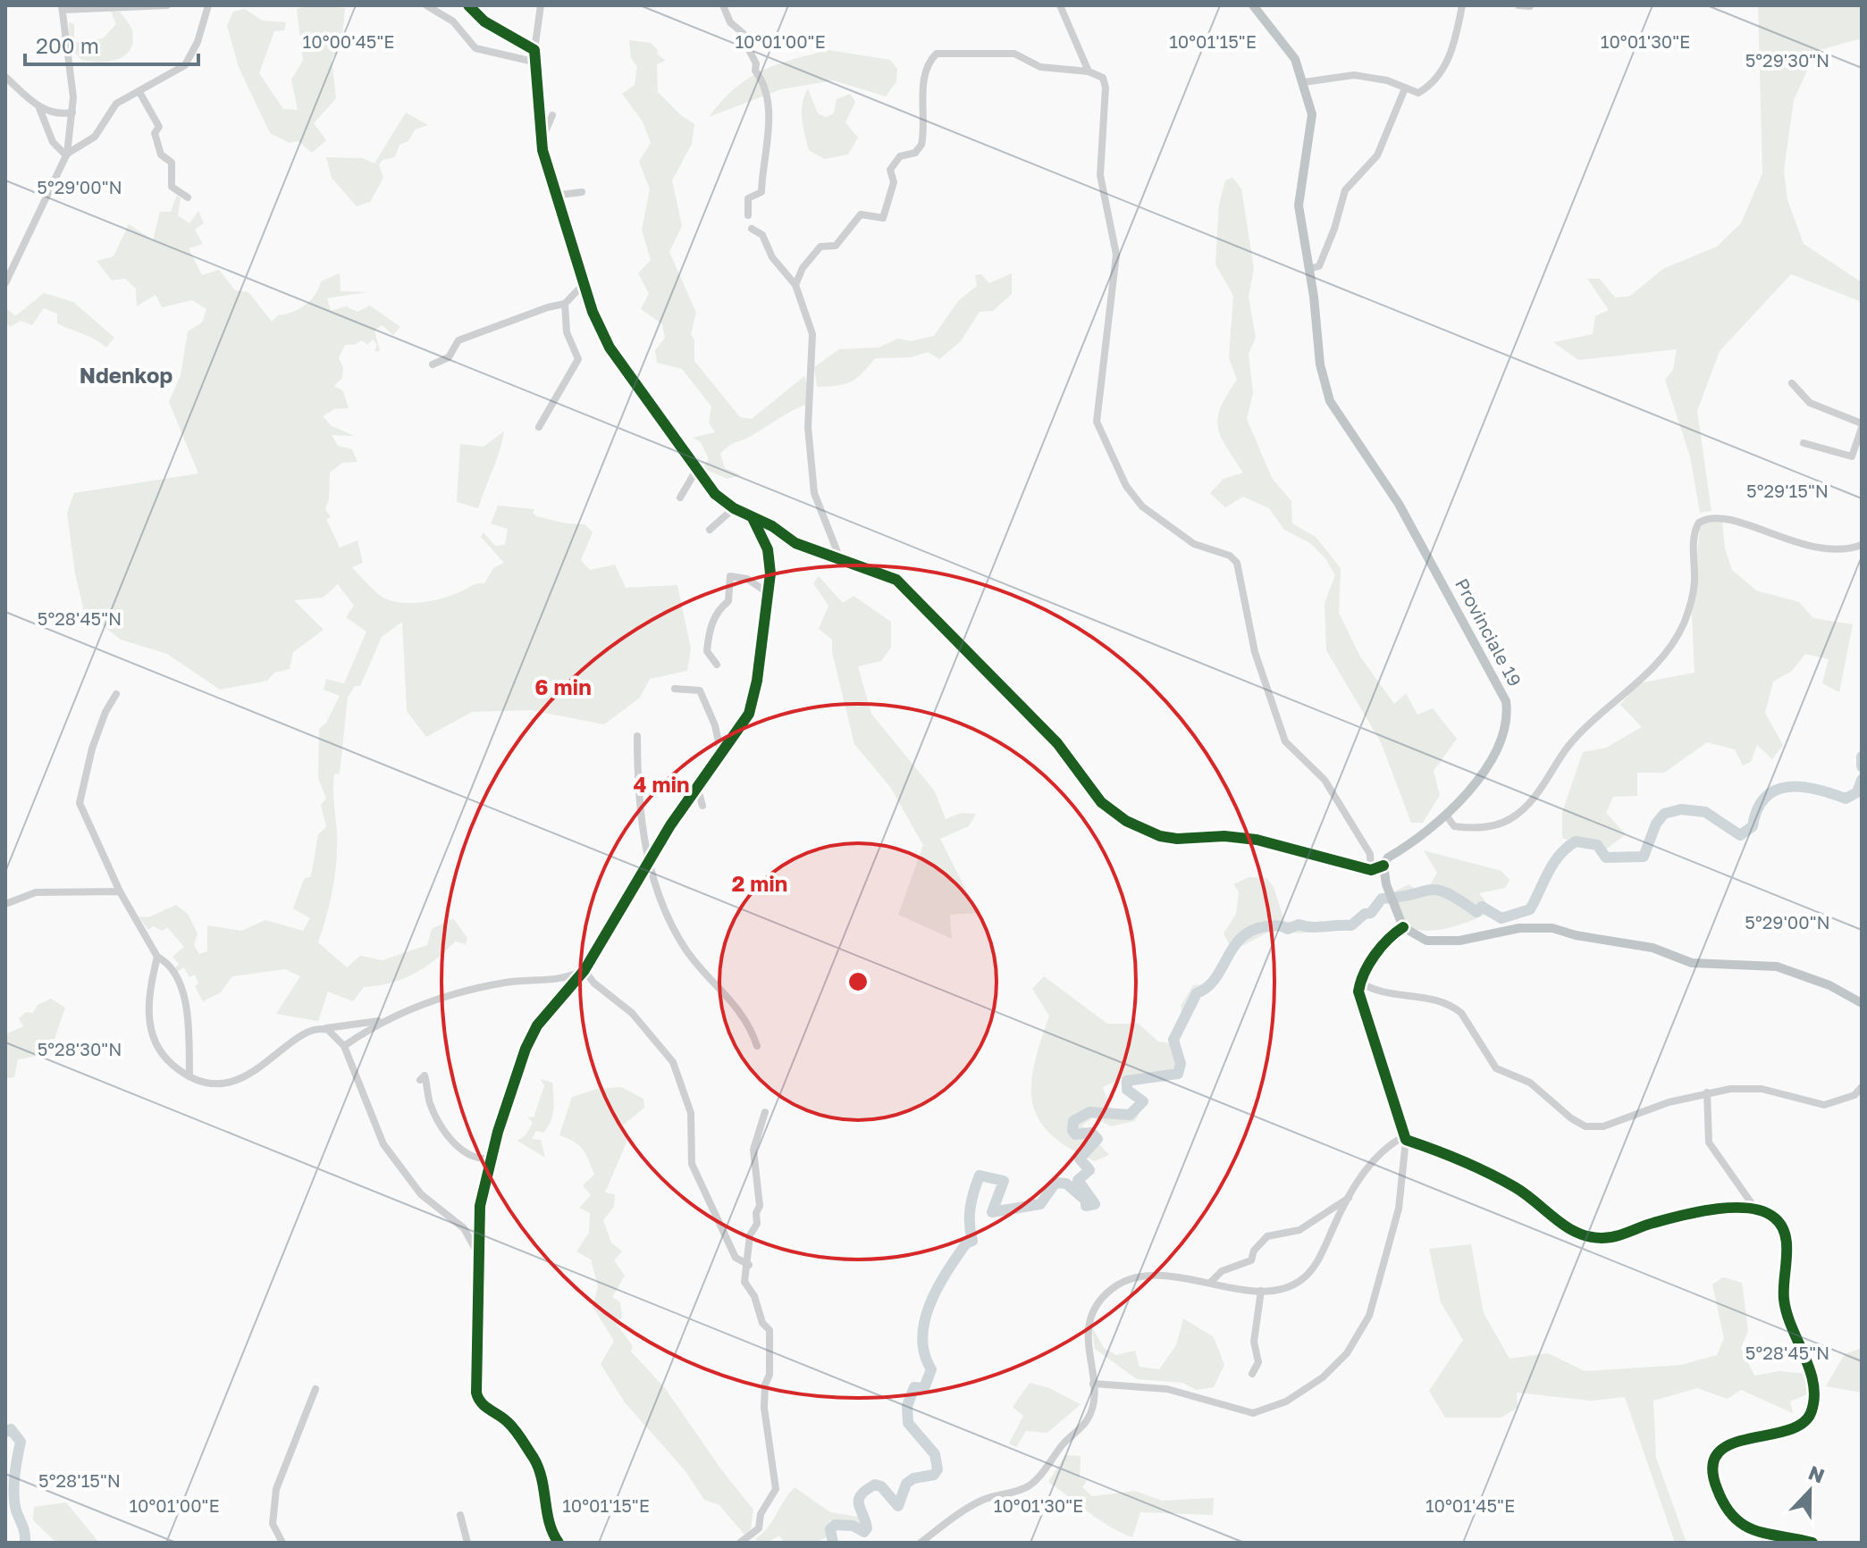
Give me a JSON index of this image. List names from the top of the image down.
{
  "streets": {
    "main road": ["Provinciale 19"]
  },
  "districts": ["Ndenkop"],
  "scale_bar": "200 m",
  "north": "top",
  "coordinates": [
    "10°00'45\"E",
    "10°01'00\"E",
    "10°01'15\"E",
    "10°01'30\"E",
    "5°29'30\"N",
    "5°29'00\"N",
    "5°29'15\"N",
    "5°28'45\"N",
    "5°28'30\"N",
    "5°28'15\"N",
    "10°01'45\"E"
  ],
  "rings": ["6 min", "4 min", "2 min"]
}
